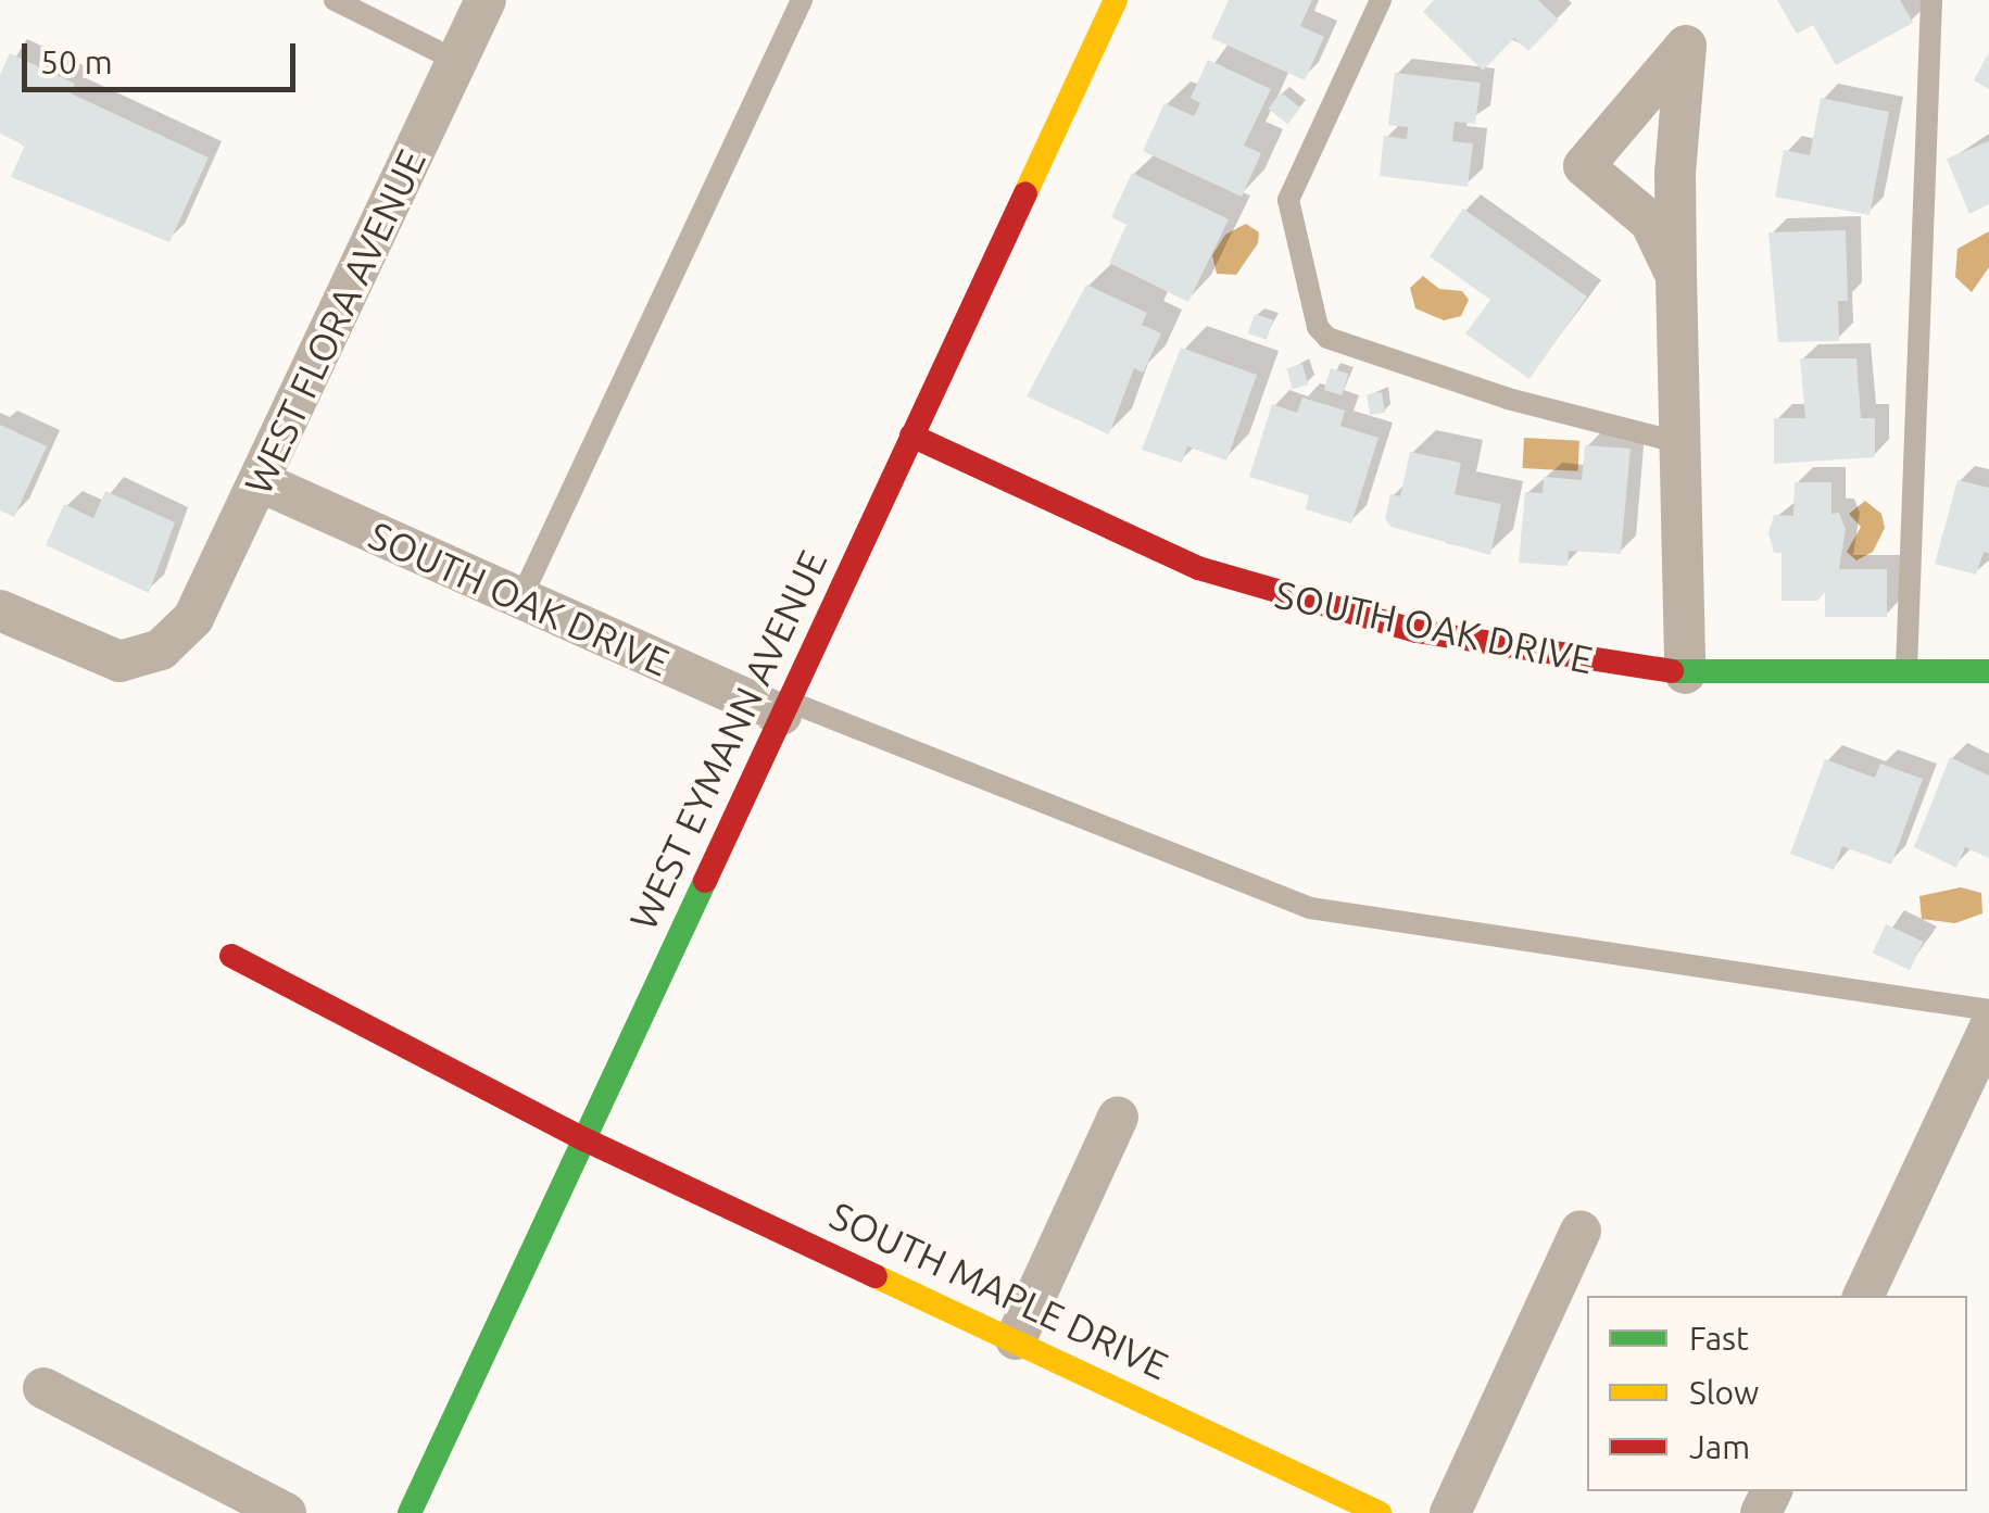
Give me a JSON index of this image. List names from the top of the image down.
{
  "streets": {
    "street": [
      "WEST FLORA AVENUE",
      "SOUTH OAK DRIVE",
      "WEST EYMANN AVENUE",
      "SOUTH MAPLE DRIVE"
    ]
  },
  "crossings": [
    ["WEST FLORA AVENUE", "SOUTH OAK DRIVE"],
    ["SOUTH OAK DRIVE", "WEST EYMANN AVENUE"],
    ["WEST EYMANN AVENUE", "SOUTH MAPLE DRIVE"]
  ],
  "legend": ["Fast", "Slow", "Jam"],
  "scale_bar": "50 m"
}
